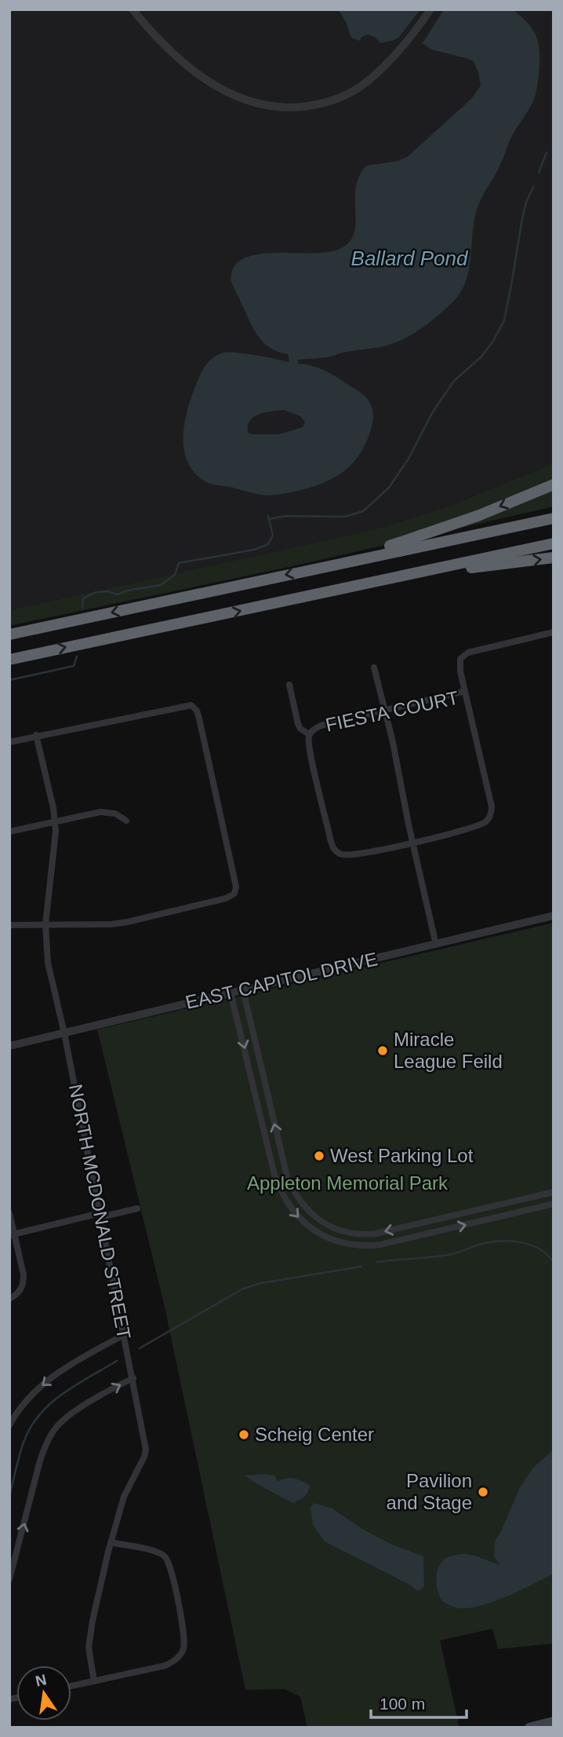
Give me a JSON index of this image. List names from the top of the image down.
{
  "streets": {
    "street": ["FIESTA COURT", "EAST CAPITOL DRIVE", "NORTH MCDONALD STREET"]
  },
  "crossings": [
    ["EAST CAPITOL DRIVE", "NORTH MCDONALD STREET"]
  ],
  "water": ["Ballard Pond"],
  "parks": ["Appleton Memorial Park"],
  "places": [
    "Miracle League Feild",
    "West Parking Lot",
    "Scheig Center",
    "Pavilion and Stage"
  ],
  "scale_bar": "100 m",
  "north": "top"
}
